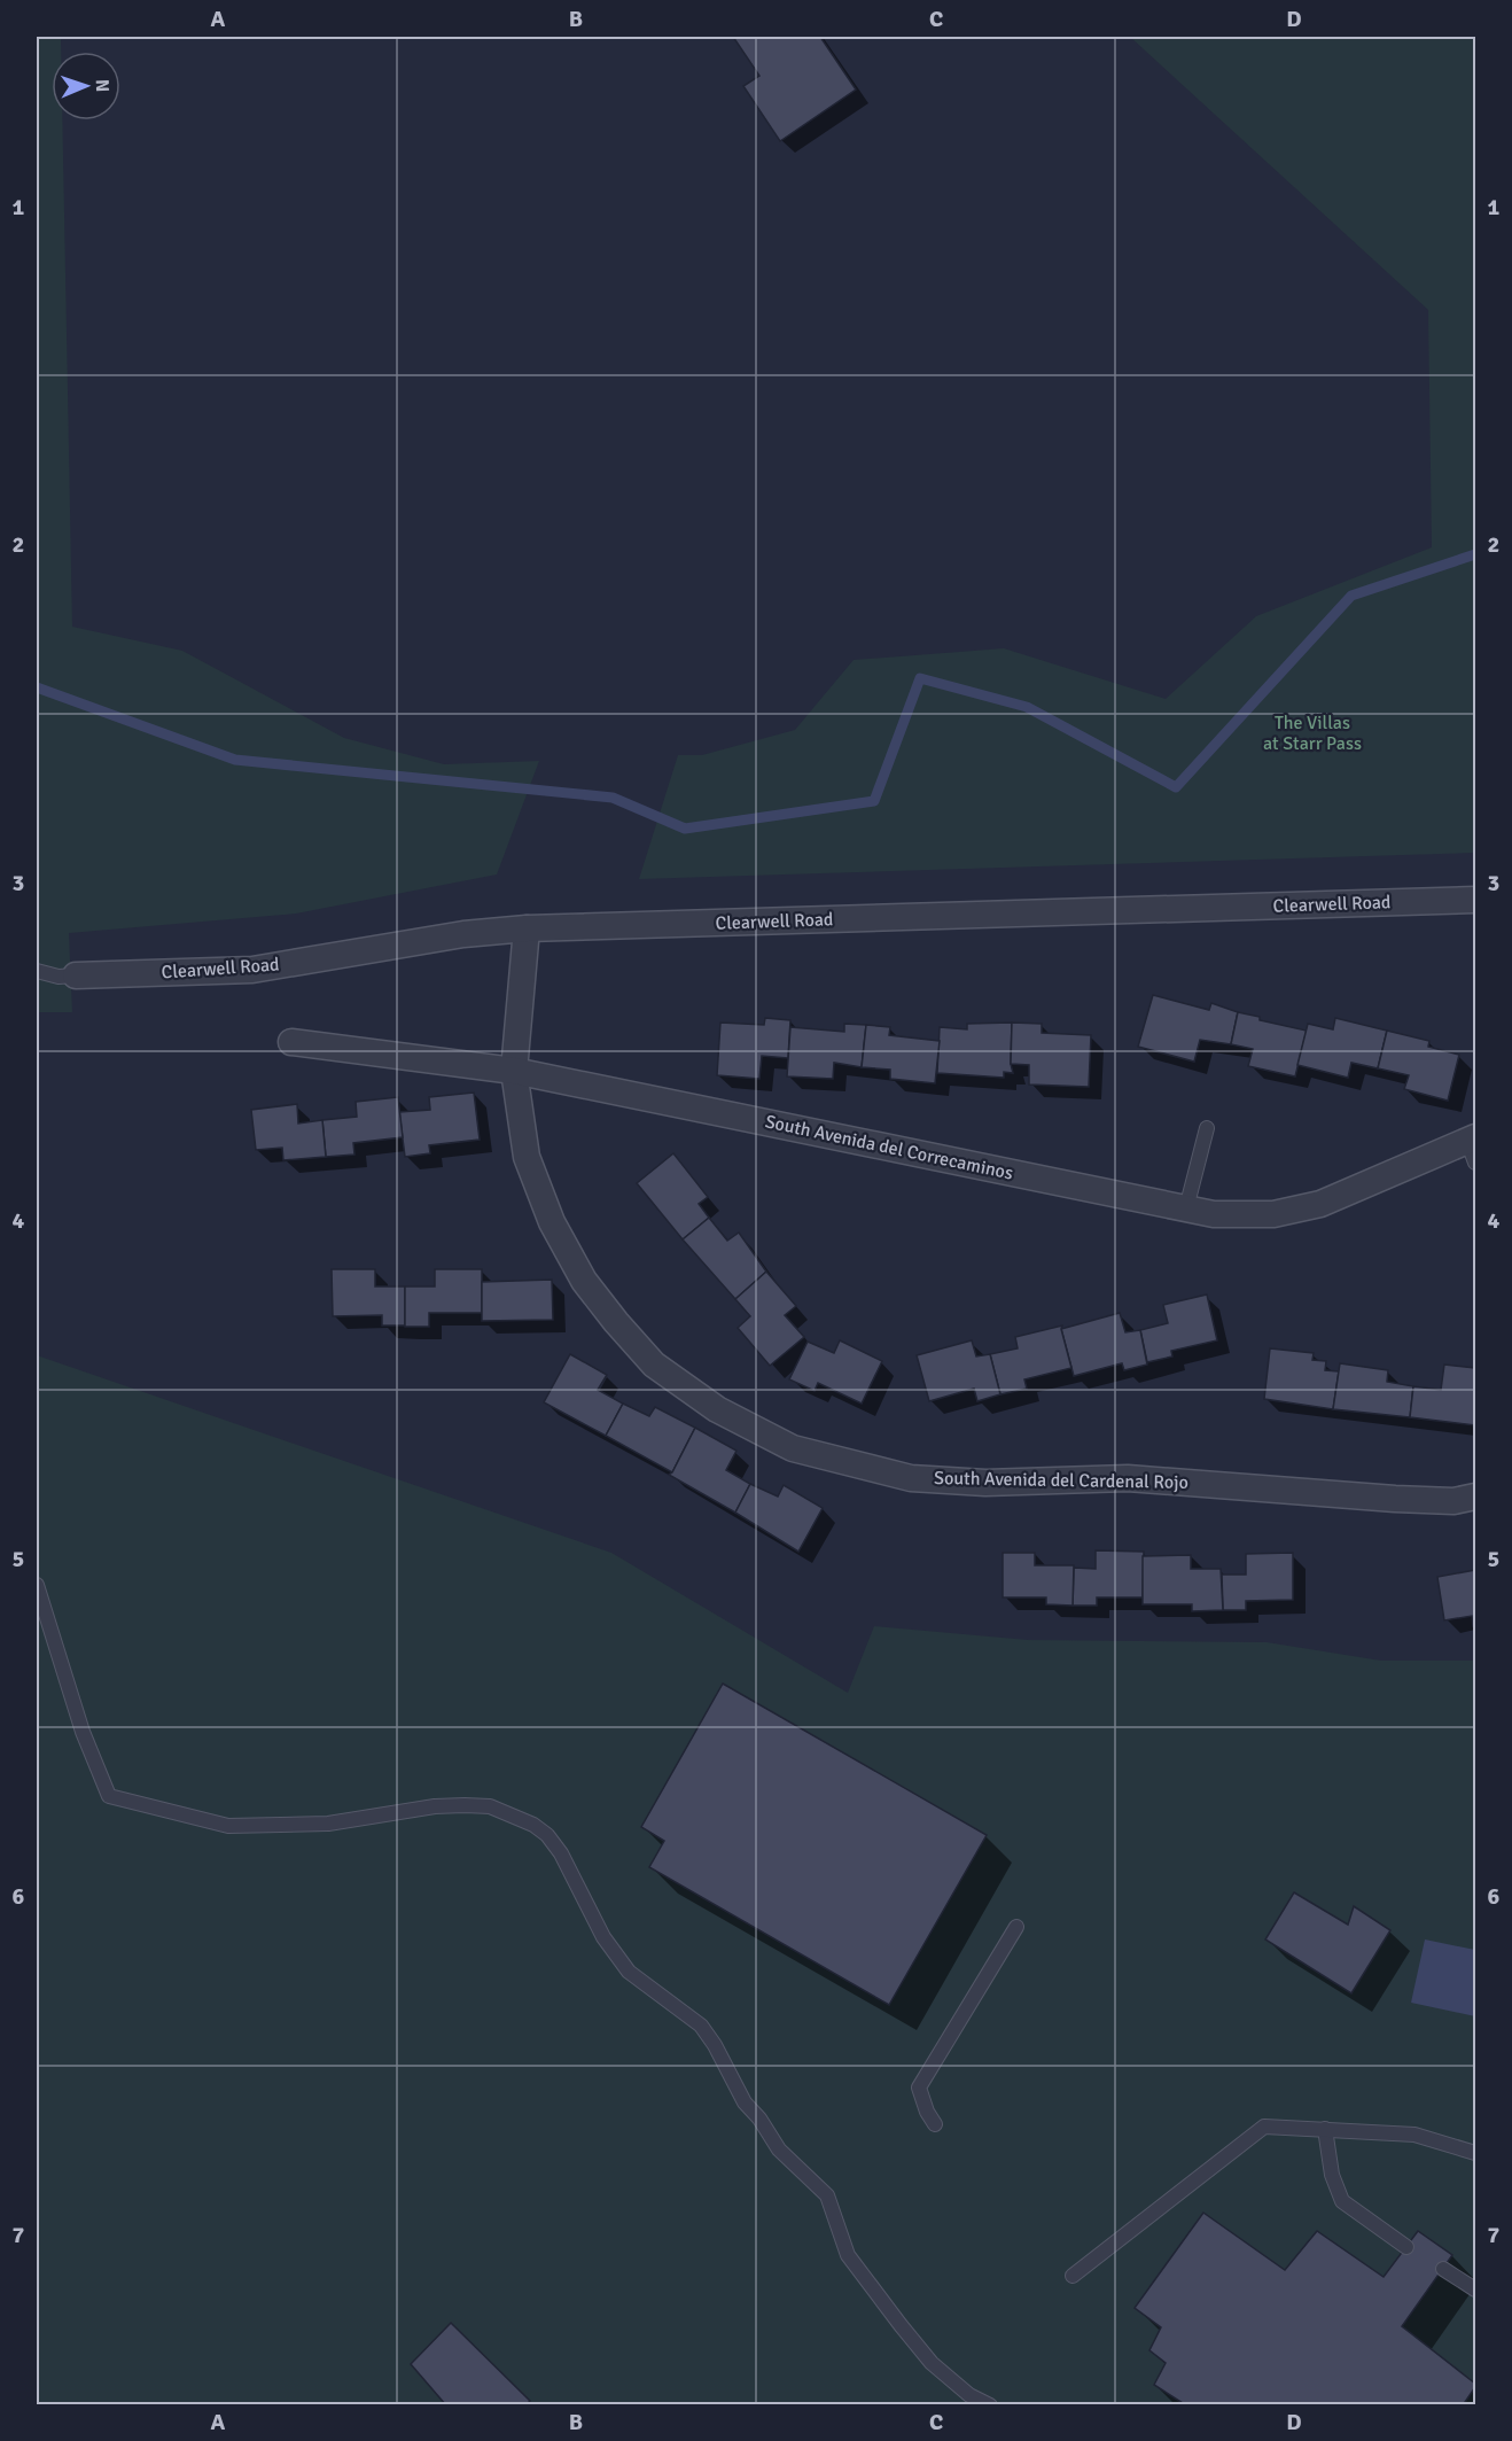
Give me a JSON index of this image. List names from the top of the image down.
{
  "streets": {
    "street": ["Clearwell Road", "South Avenida del Correcaminos", "South Avenida del Cardenal Rojo"]
  },
  "crossings": [
    ["Clearwell Road", "South Avenida del Cardenal Rojo"],
    ["South Avenida del Correcaminos", "South Avenida del Cardenal Rojo"]
  ],
  "parks": ["The Villas at Starr Pass"],
  "north": "right",
  "grid": {
    "columns": [
      "A",
      "B",
      "C",
      "D"
    ],
    "rows": [
      "1",
      "2",
      "3",
      "4",
      "5",
      "6",
      "7"
    ]
  }
}
